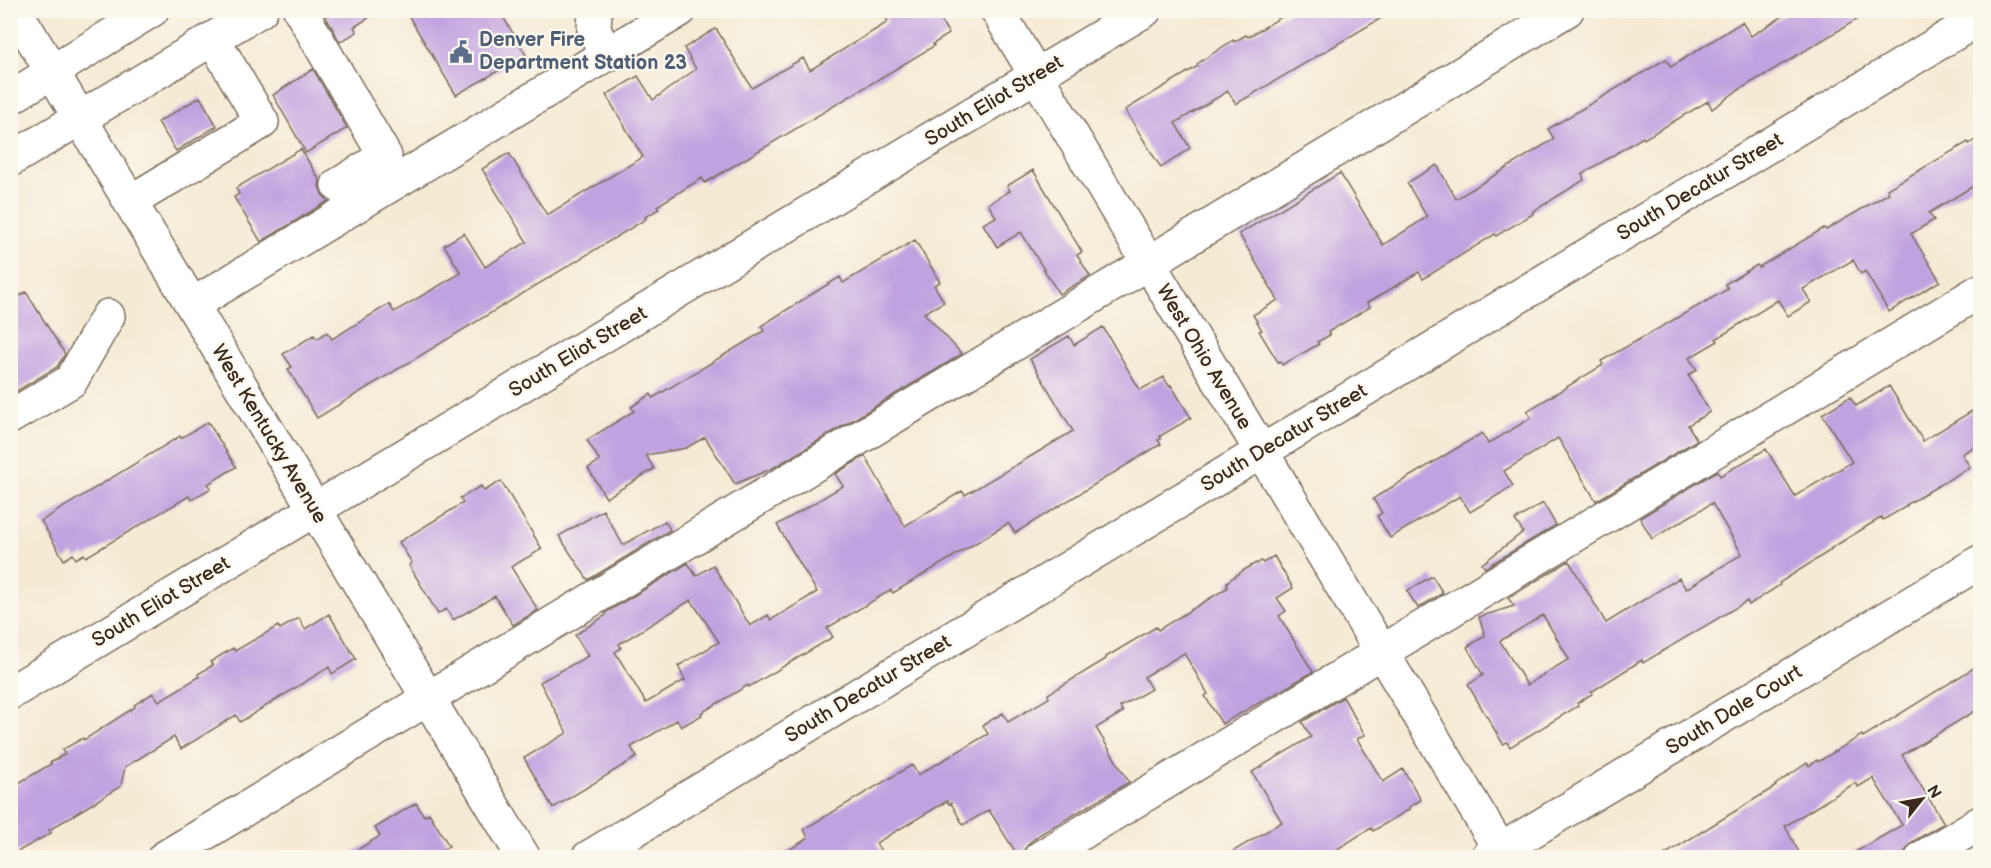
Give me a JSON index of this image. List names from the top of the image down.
{
  "streets": {
    "street": [
      "South Eliot Street",
      "South Decatur Street",
      "West Ohio Avenue",
      "West Kentucky Avenue",
      "South Dale Court"
    ]
  },
  "crossings": [
    ["South Eliot Street", "West Ohio Avenue"],
    ["South Eliot Street", "West Kentucky Avenue"],
    ["South Decatur Street", "West Ohio Avenue"],
    ["West Ohio Avenue", "South Dale Court"]
  ],
  "places": {
    "public building": ["Denver Fire Department Station 23"]
  },
  "north": "top right"
}
